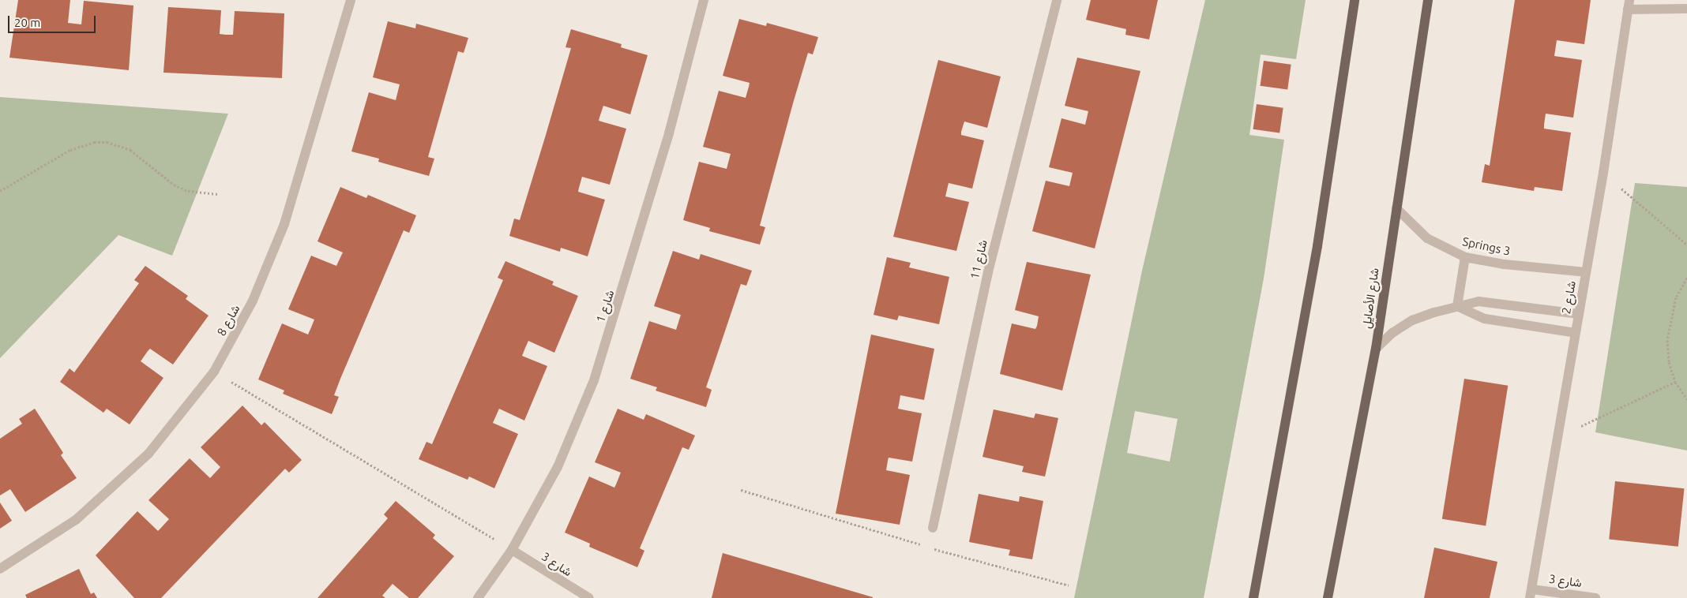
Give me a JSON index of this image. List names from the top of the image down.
{
  "streets": {
    "main road": ["شارع الأصايل"],
    "street": [
      "Springs 3",
      "شارع 11",
      "شارع 2",
      "شارع 1",
      "شارع 8",
      "شارع 3"
    ]
  },
  "crossings": [
    ["Springs 3", "شارع 2"],
    ["Springs 3", "شارع الأصايل"],
    ["شارع 2", "شارع 3"],
    ["شارع 1", "شارع 3"]
  ],
  "scale_bar": "20 m"
}
